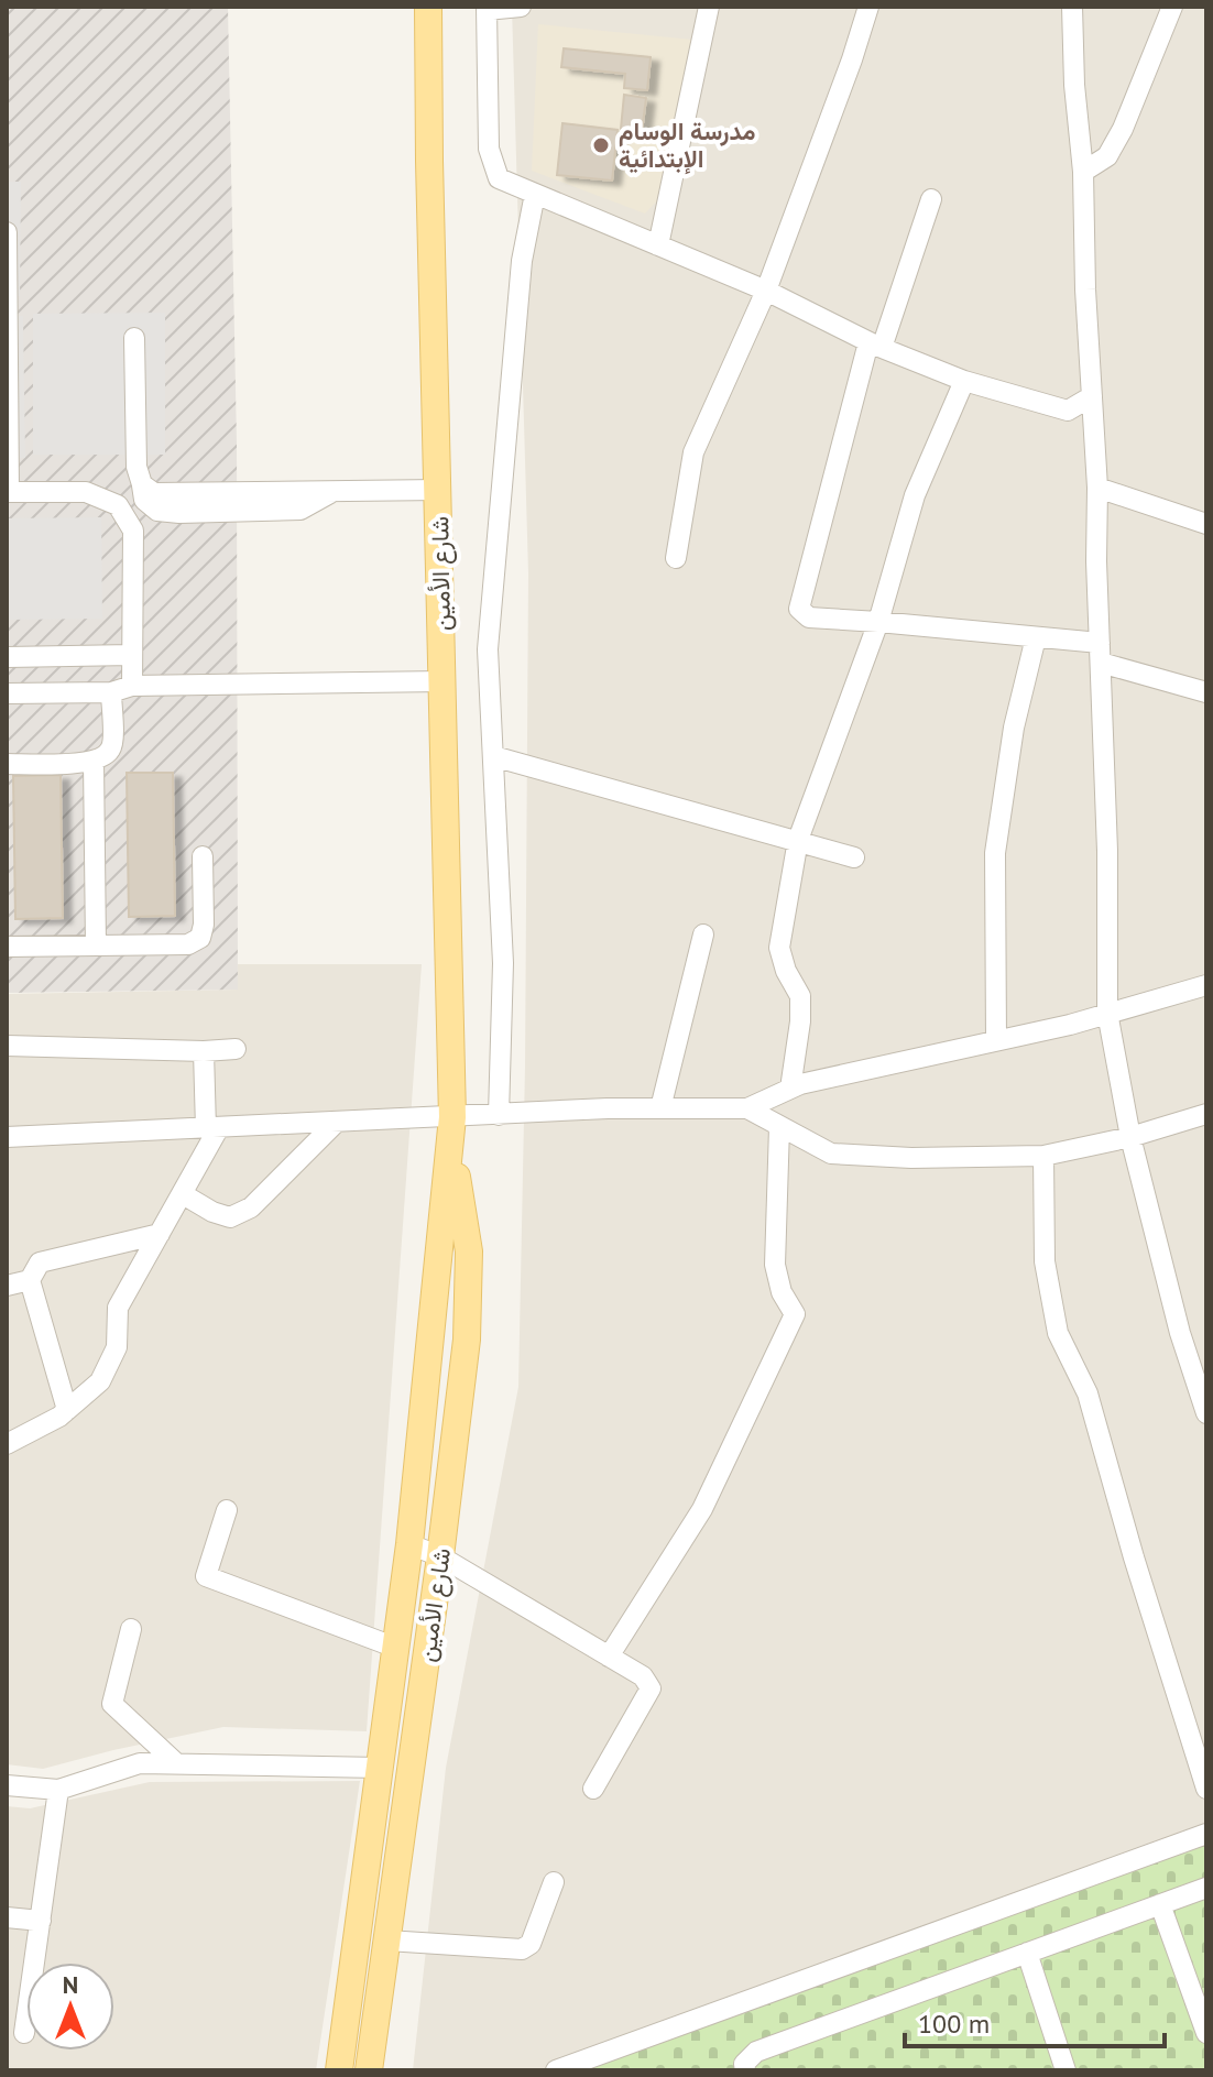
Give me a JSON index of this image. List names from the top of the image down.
{
  "streets": {
    "main road": ["شارع الأمين"]
  },
  "places": ["مدرسة الوسام الإبتدائية"],
  "scale_bar": "100 m",
  "north": "top"
}
